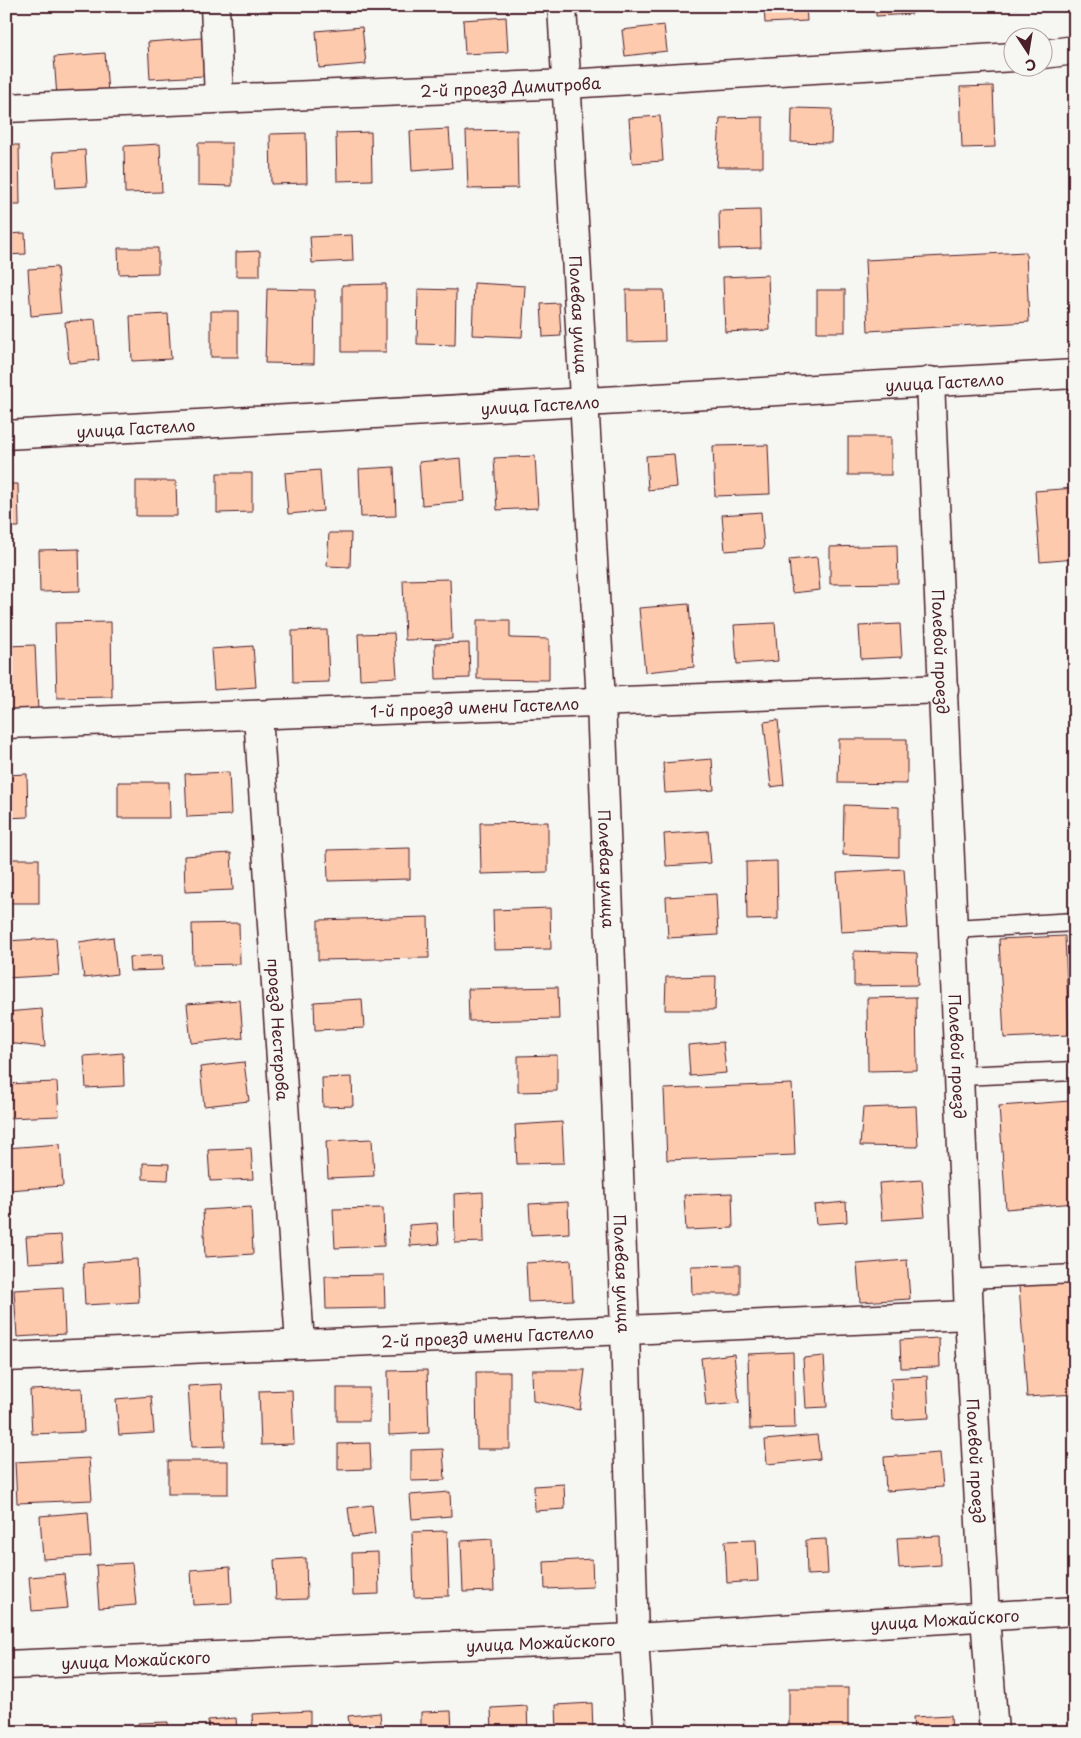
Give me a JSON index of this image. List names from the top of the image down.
{
  "streets": {
    "street": [
      "2-й проезд Димитрова",
      "Полевая улица",
      "улица Гастелло",
      "Полевой проезд",
      "1-й проезд имени Гастелло",
      "проезд Нестерова",
      "2-й проезд имени Гастелло",
      "улица Можайского"
    ]
  },
  "crossings": [
    ["2-й проезд Димитрова", "Полевая улица"],
    ["Полевая улица", "улица Гастелло"],
    ["Полевая улица", "1-й проезд имени Гастелло"],
    ["Полевая улица", "2-й проезд имени Гастелло"],
    ["Полевая улица", "улица Можайского"],
    ["улица Гастелло", "Полевой проезд"],
    ["Полевой проезд", "1-й проезд имени Гастелло"],
    ["Полевой проезд", "2-й проезд имени Гастелло"],
    ["Полевой проезд", "улица Можайского"],
    ["1-й проезд имени Гастелло", "проезд Нестерова"],
    ["проезд Нестерова", "2-й проезд имени Гастелло"]
  ],
  "north": "bottom"
}
